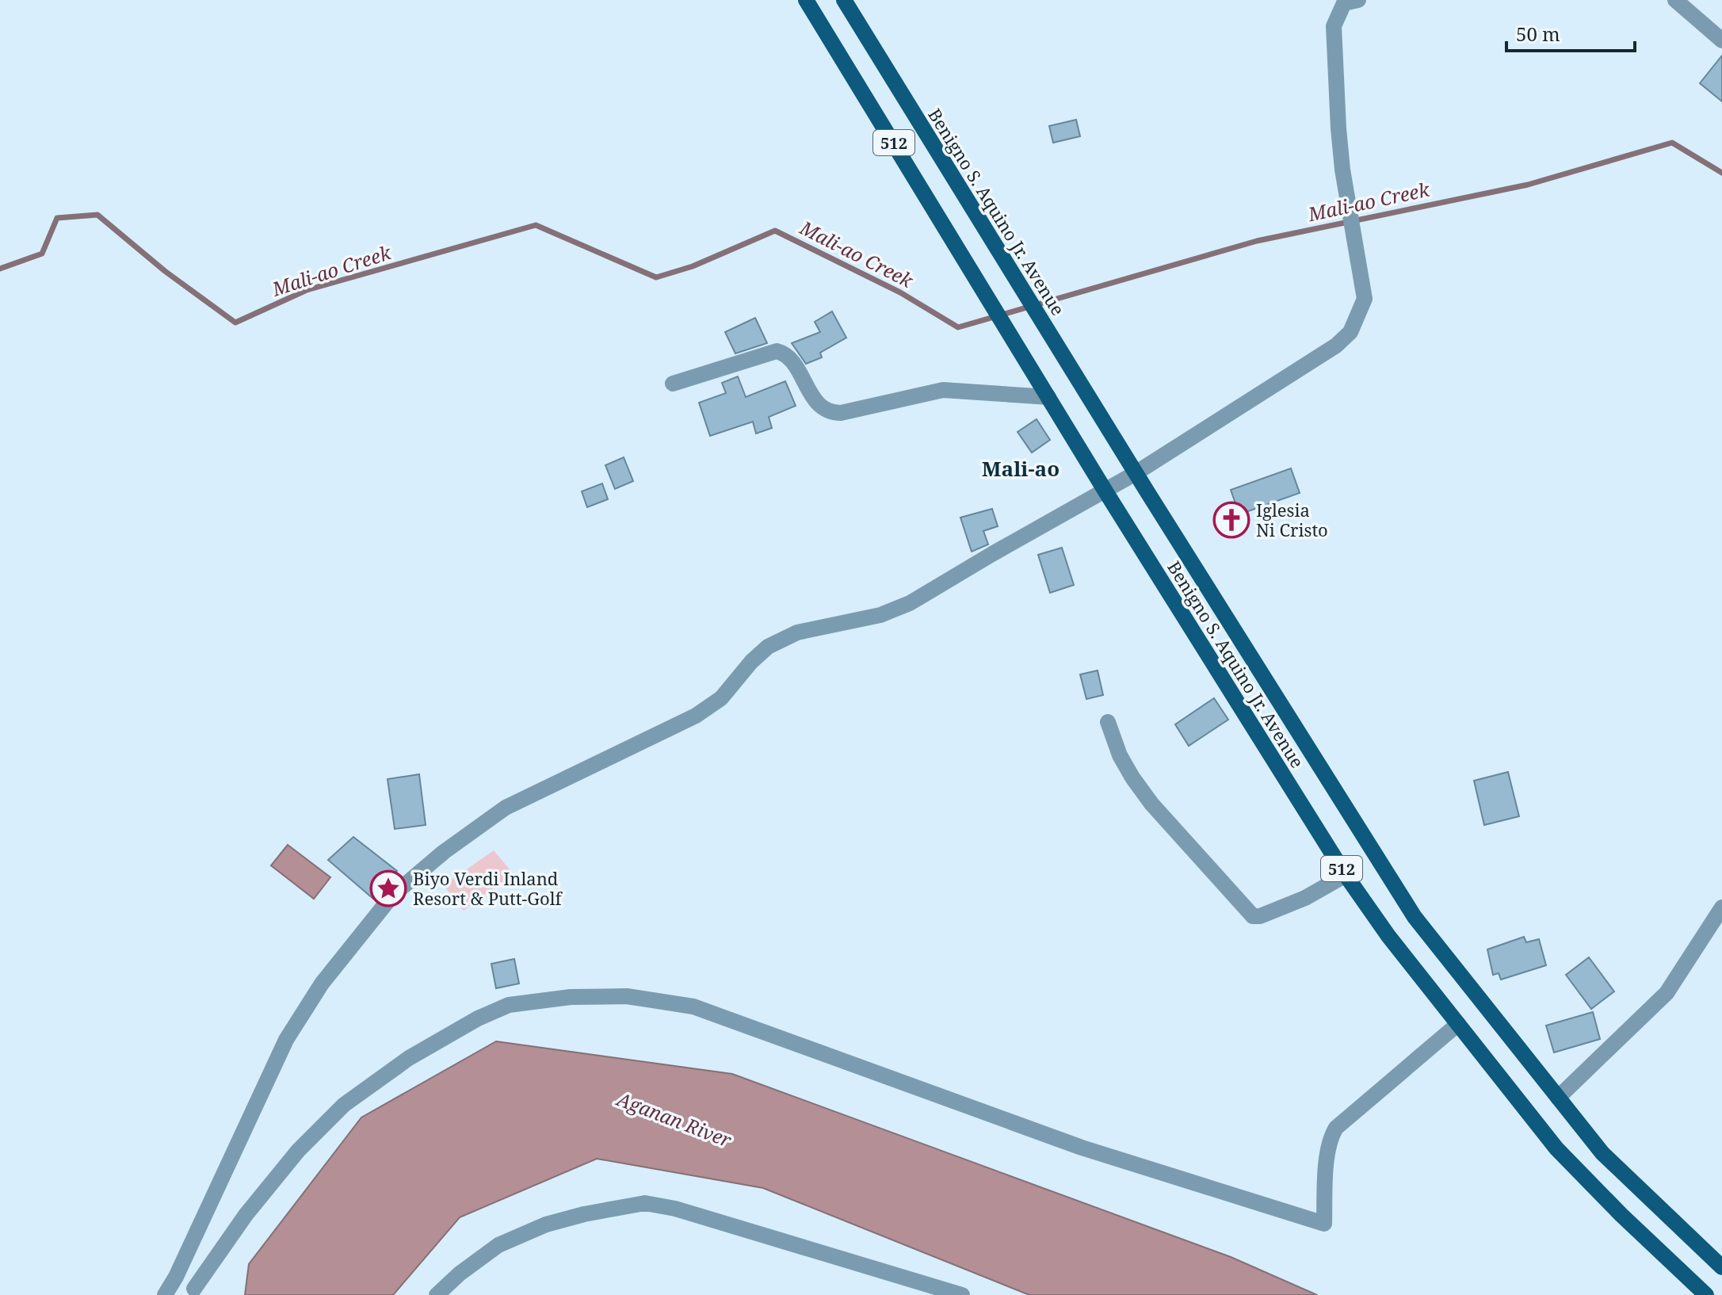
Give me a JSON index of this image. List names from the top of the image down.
{
  "streets": {
    "main road": ["512", "Benigno S. Aquino Jr. Avenue"]
  },
  "districts": ["Mali-ao"],
  "water": ["Mali-ao Creek", "Aganan River"],
  "places": {
    "church": ["Iglesia Ni Cristo"],
    "place": ["Biyo Verdi Inland Resort & Putt-Golf"]
  },
  "scale_bar": "50 m"
}
